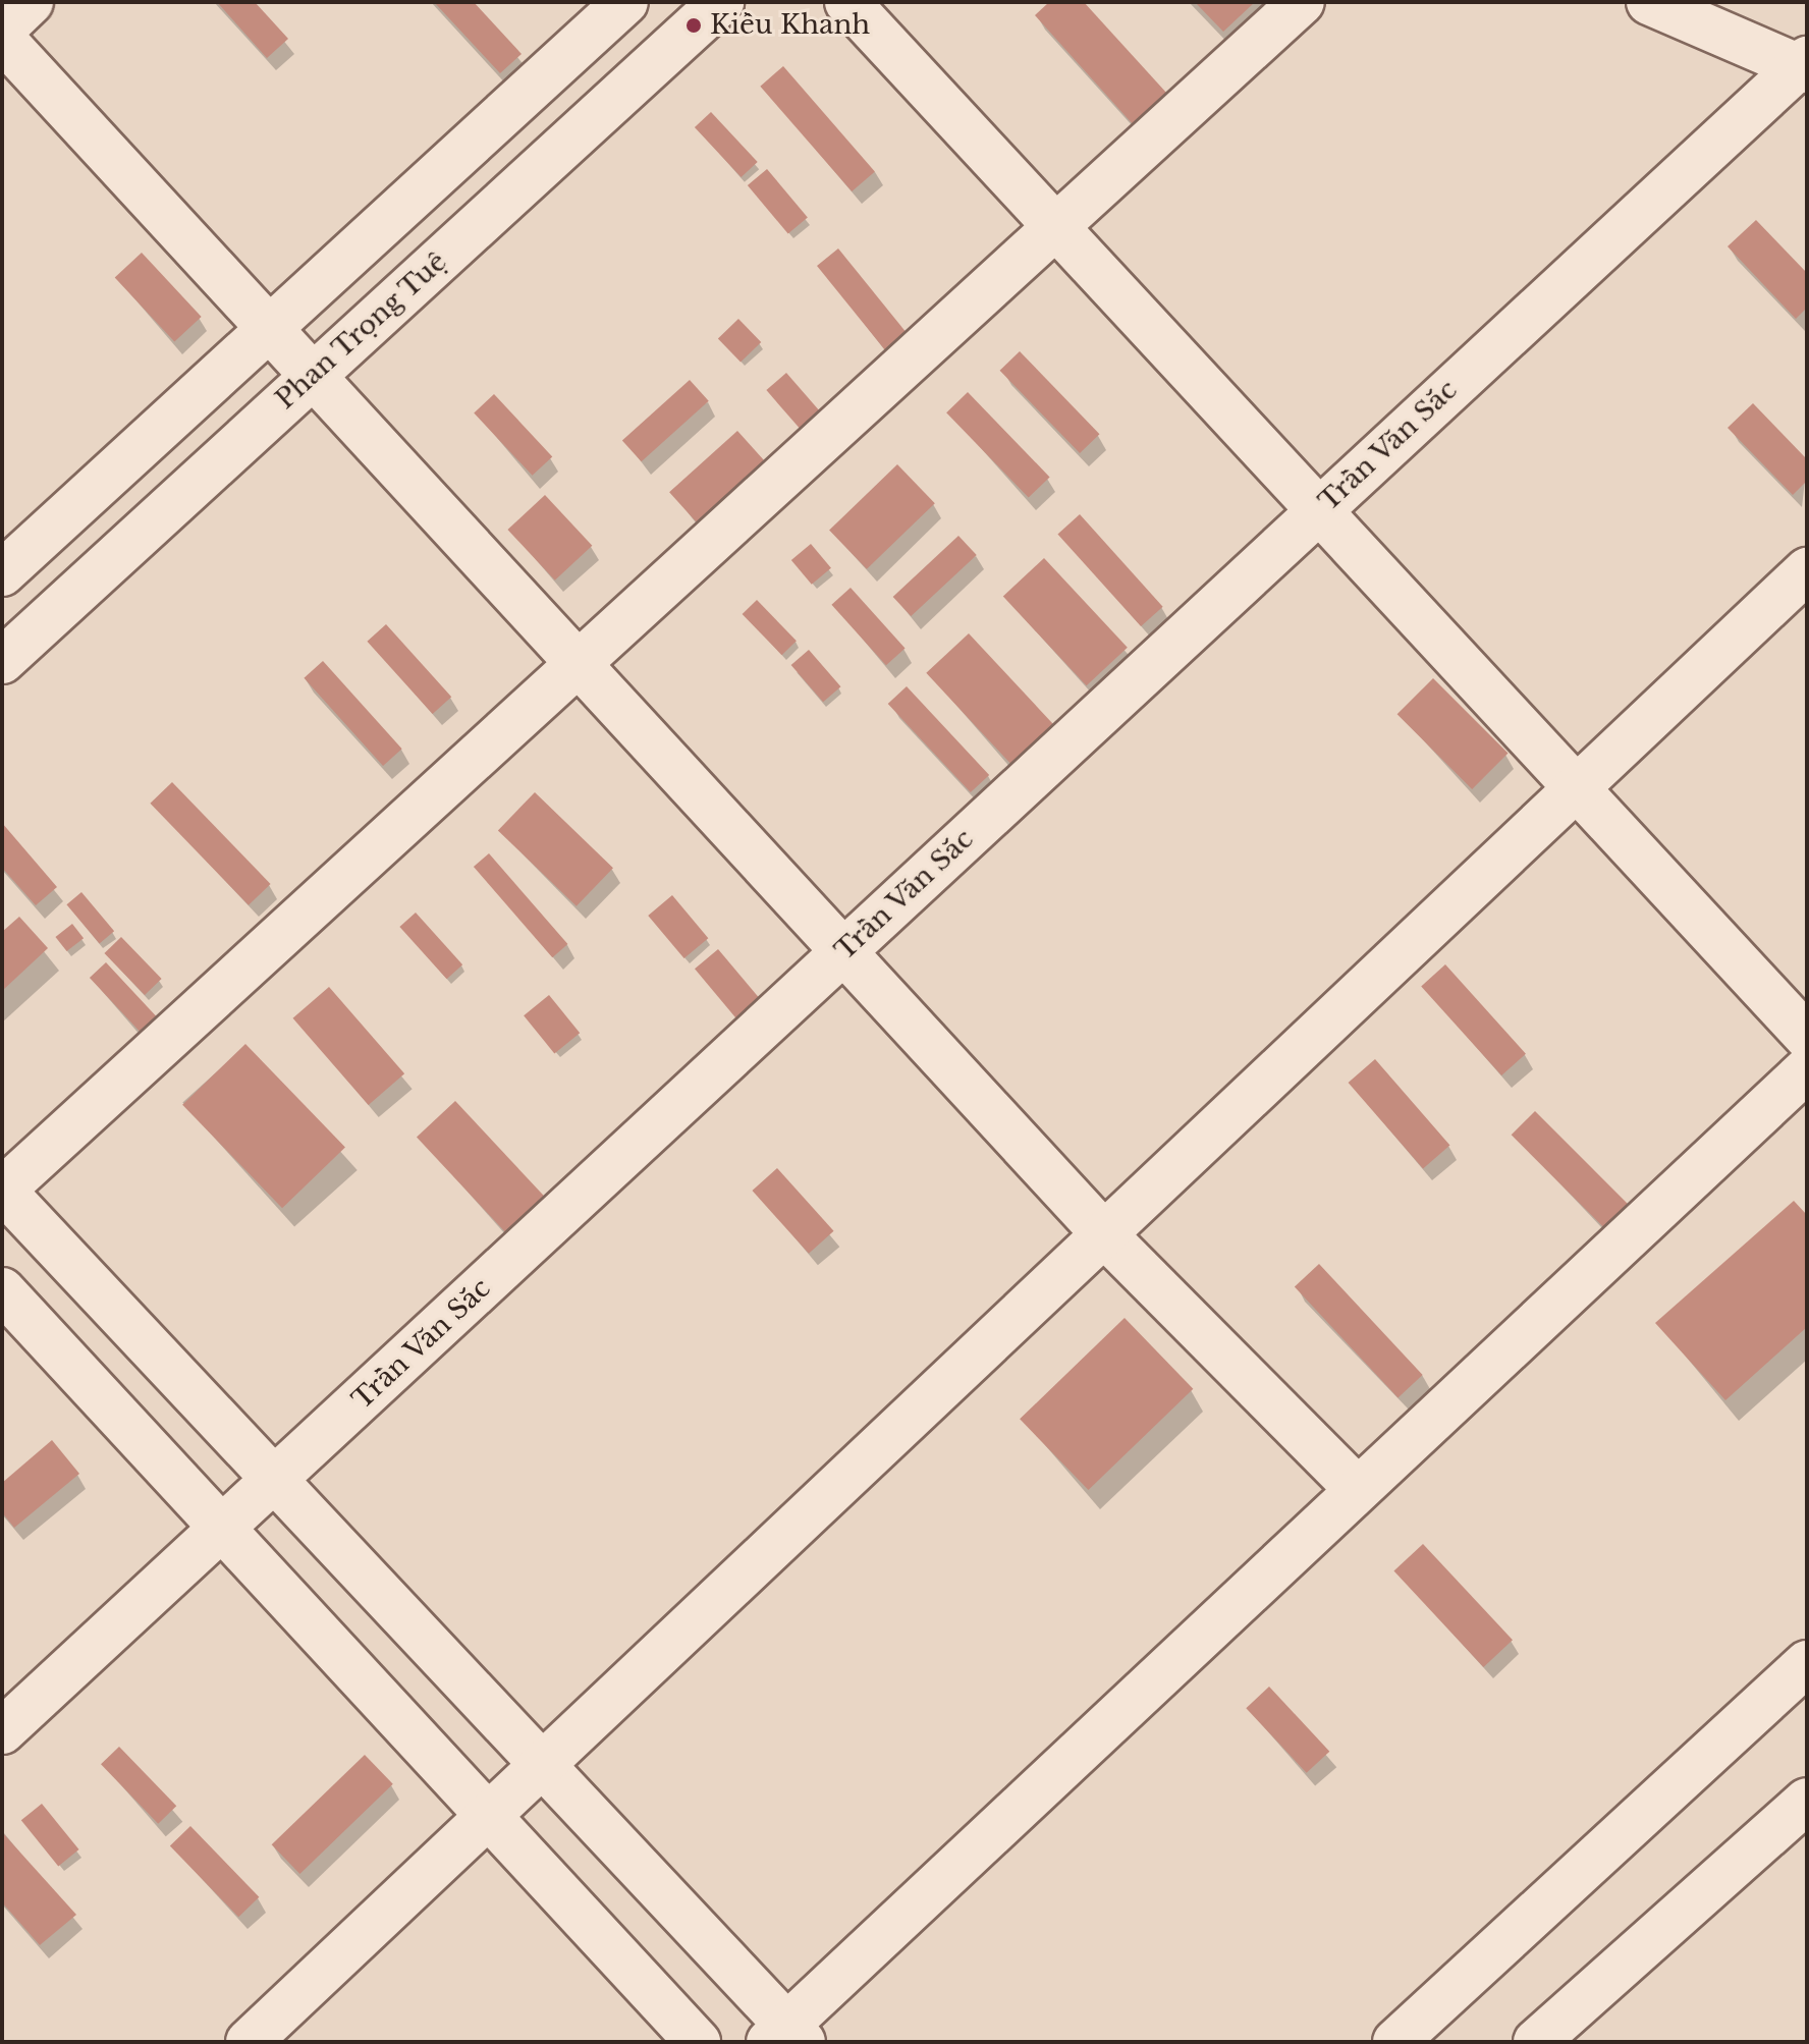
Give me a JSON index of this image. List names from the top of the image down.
{
  "streets": {
    "street": ["Phan Trọng Tuệ", "Trần Văn Sắc"]
  },
  "places": ["Kiều Khanh"]
}
